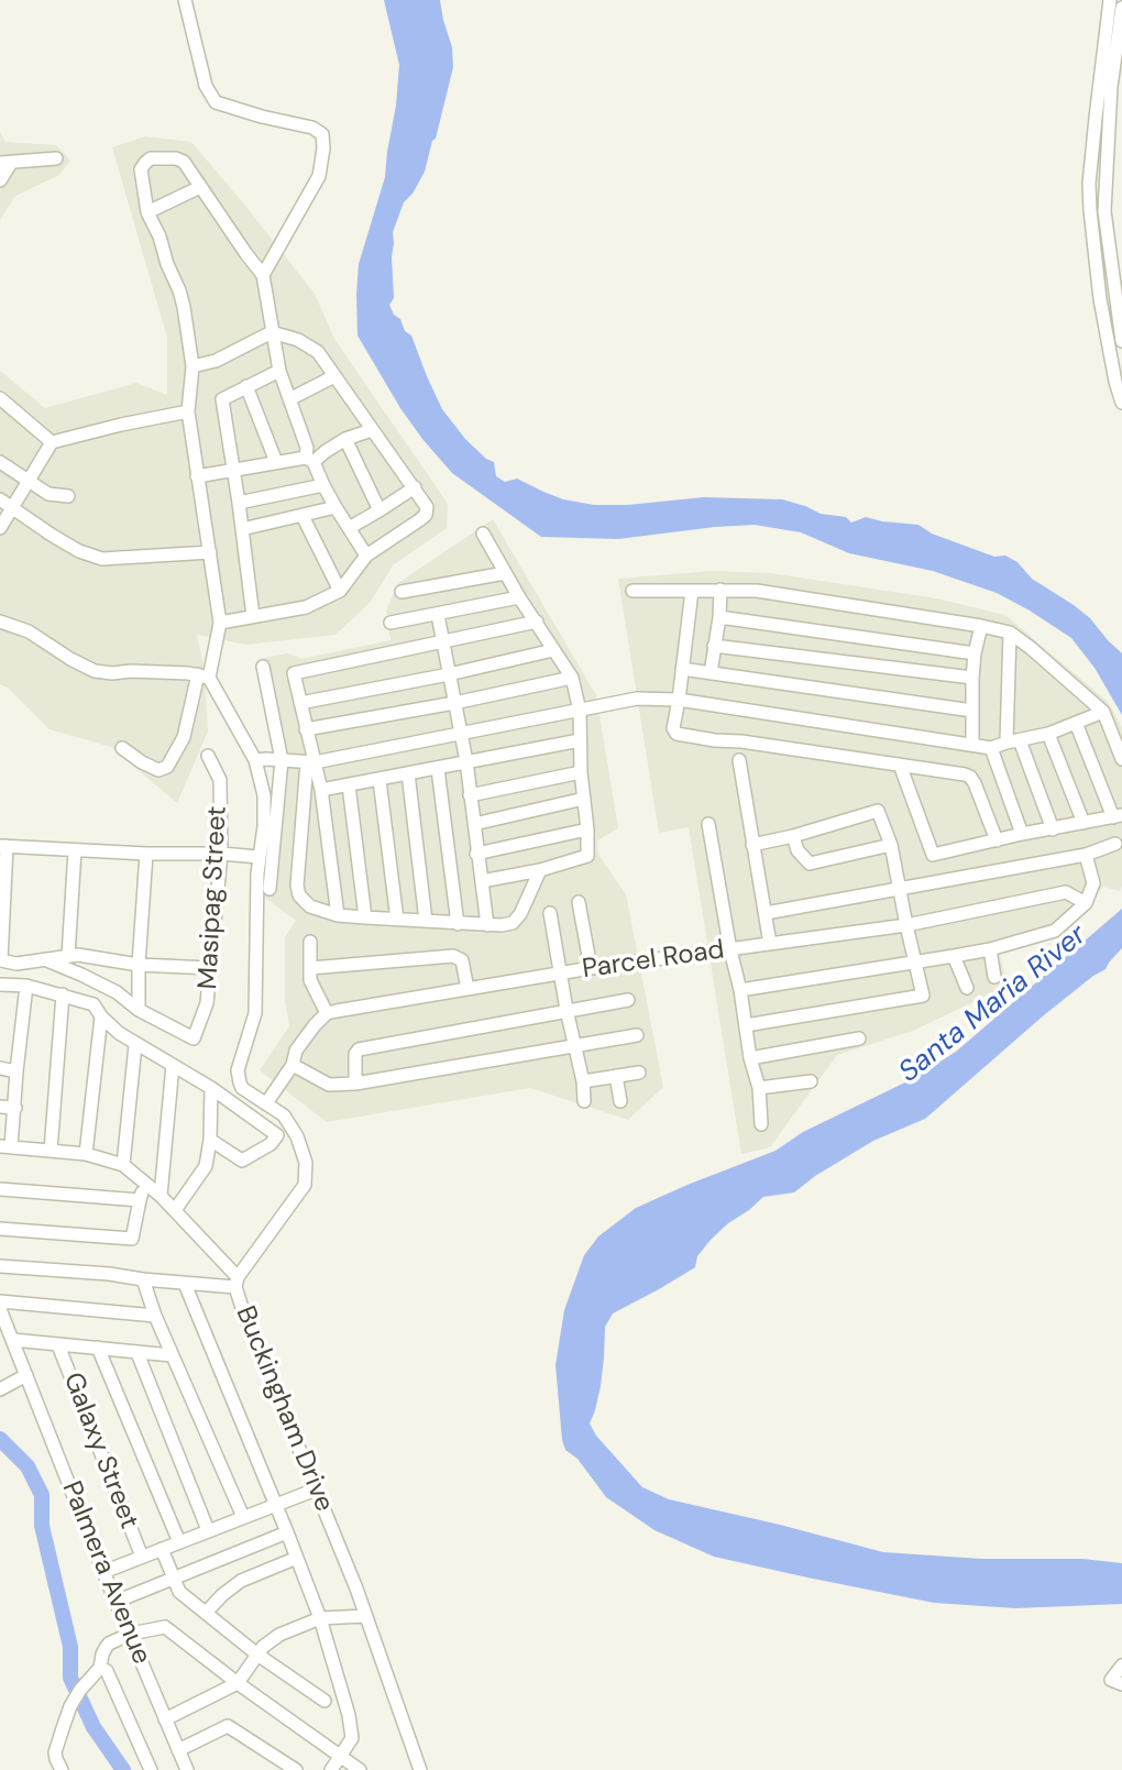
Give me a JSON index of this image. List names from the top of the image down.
{
  "streets": {
    "street": [
      "Masipag Street",
      "Parcel Road",
      "Buckingham Drive",
      "Galaxy Street",
      "Palmera Avenue"
    ]
  },
  "water": ["Santa Maria River"]
}
